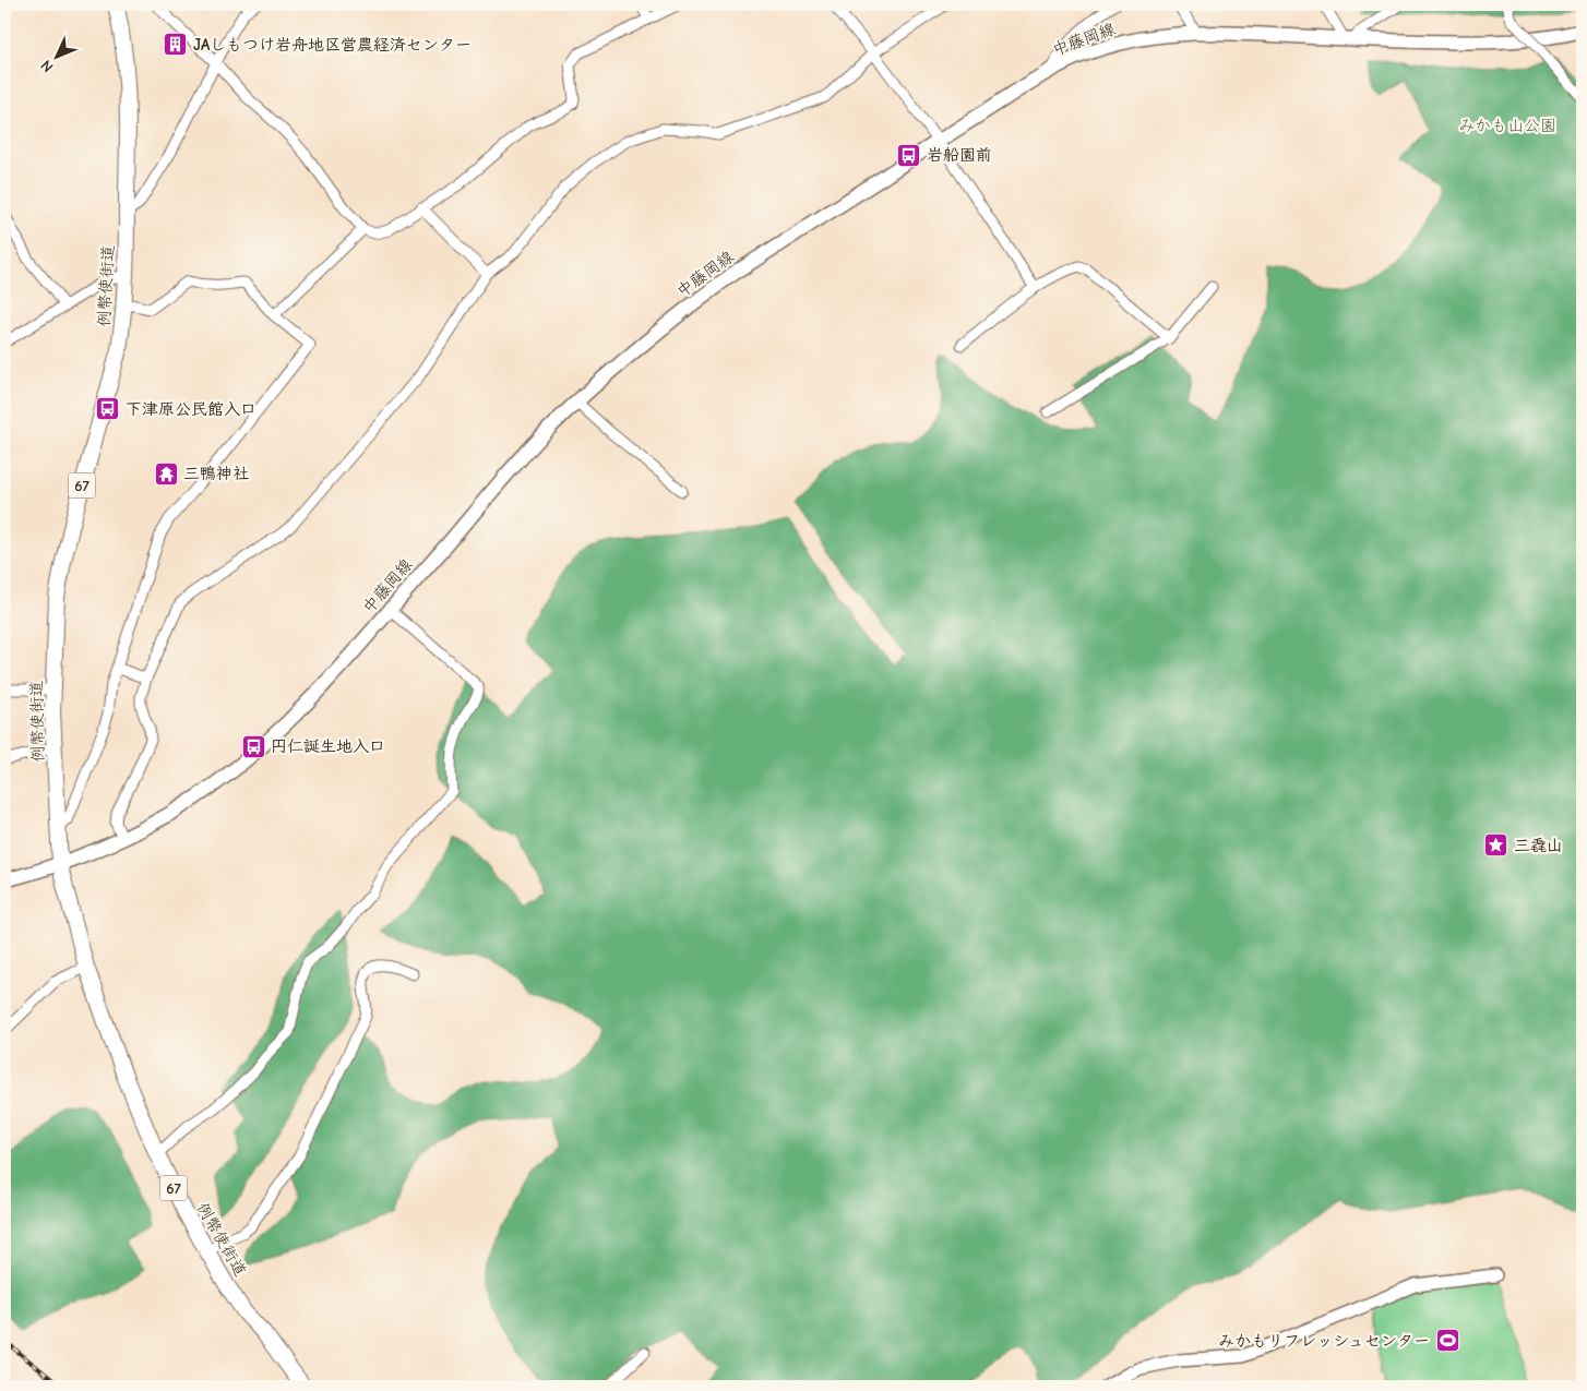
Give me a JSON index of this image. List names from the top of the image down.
{
  "streets": {
    "main road": ["中藤岡線", "例幣使街道", "67"]
  },
  "crossings": [
    ["中藤岡線", "例幣使街道"]
  ],
  "parks": ["みかも山公園"],
  "places": {
    "building": ["JAしもつけ岩舟地区営農経済センター"],
    "bus stop": ["岩船園前", "下津原公民館入口", "円仁誕生地入口"],
    "temple": ["三鴨神社"],
    "place": ["三毳山"],
    "sports": ["みかもリフレッシュセンター"]
  },
  "north": "bottom left"
}
